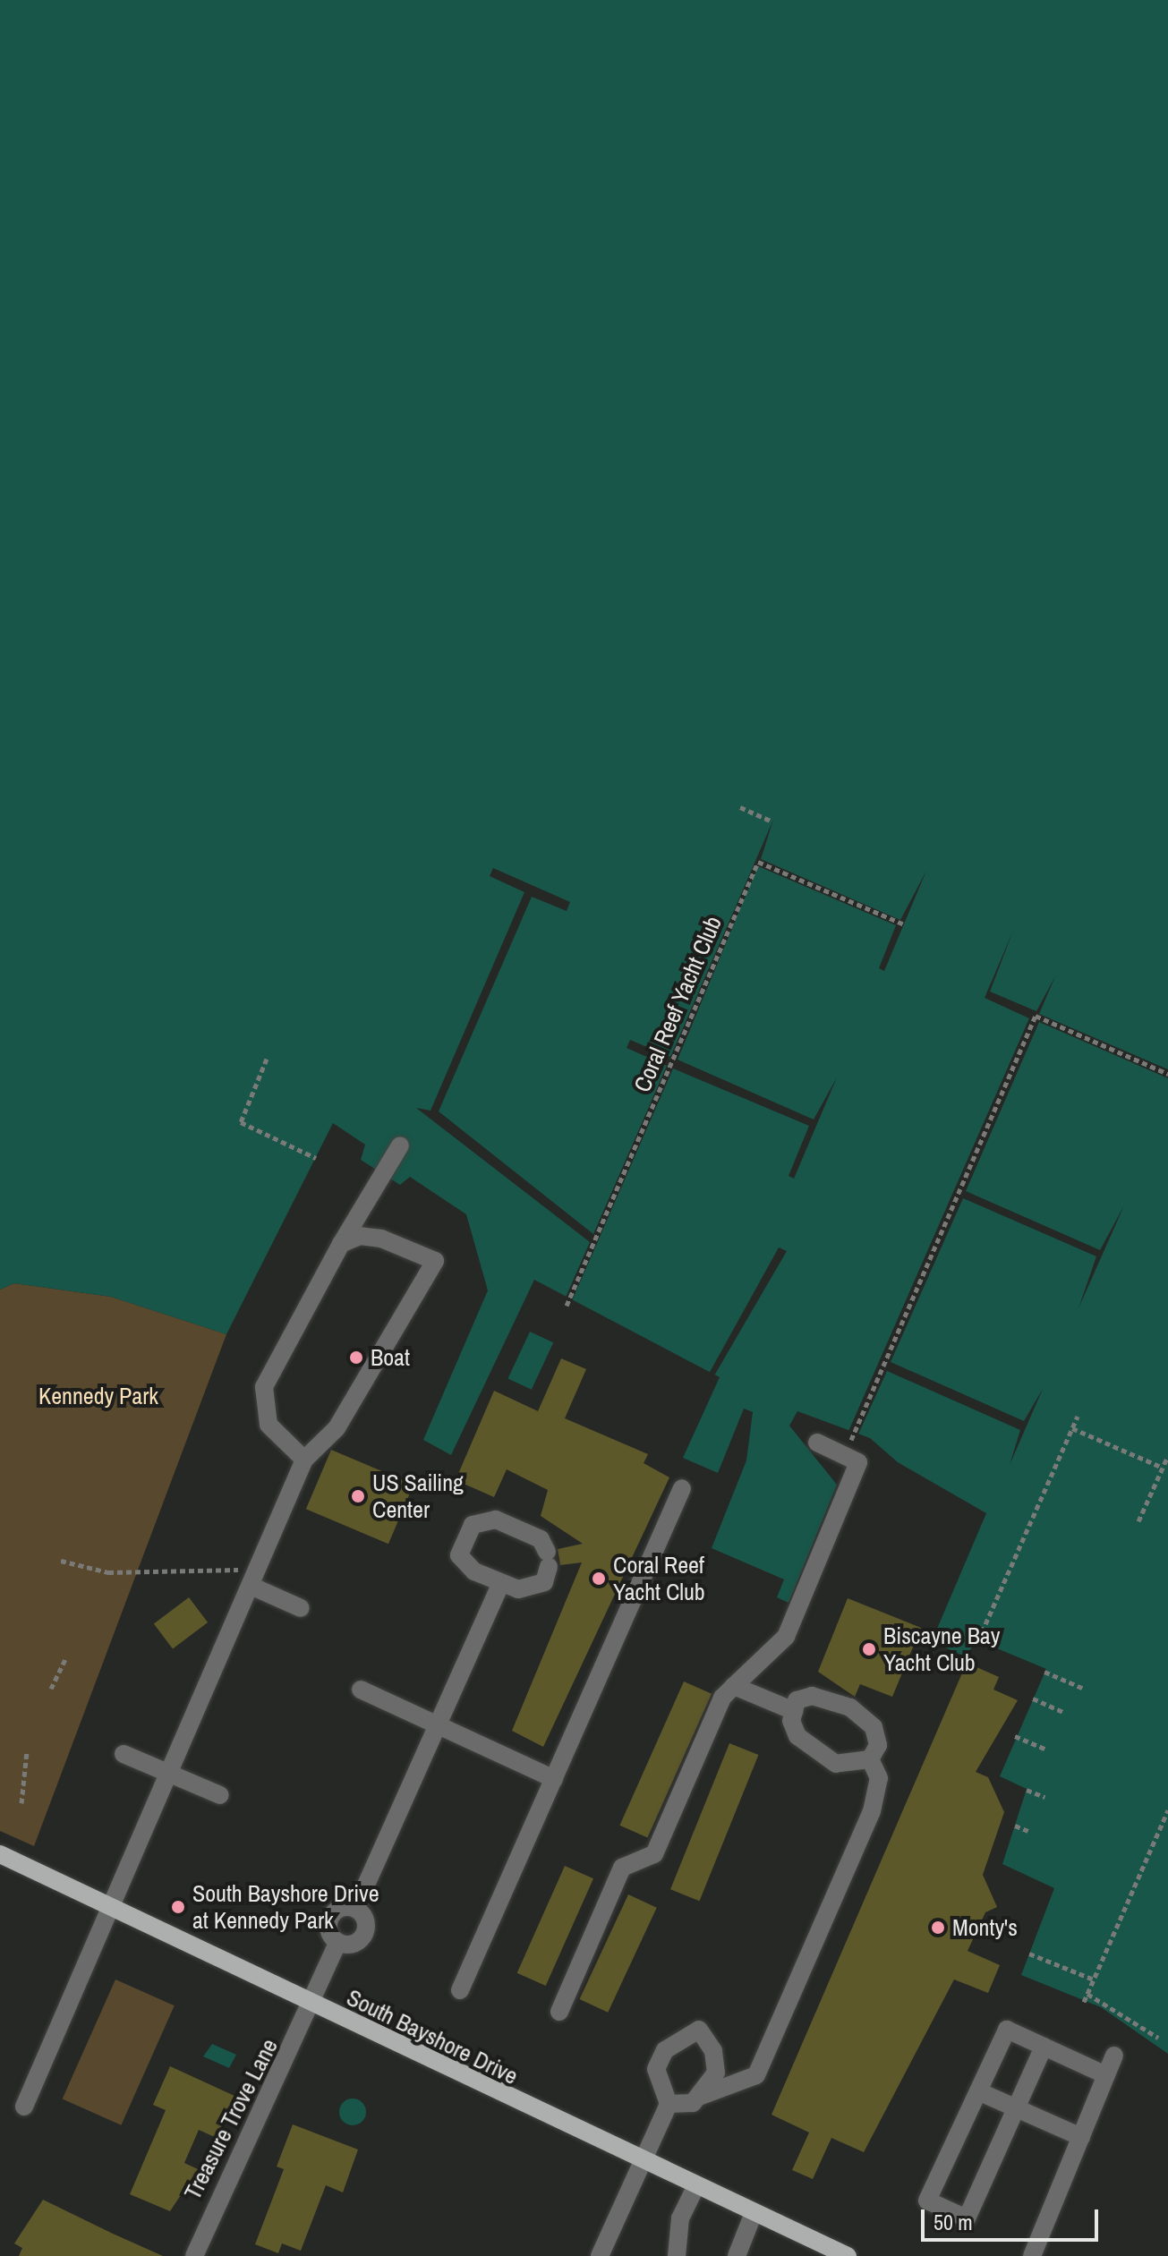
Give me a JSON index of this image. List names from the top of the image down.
{
  "streets": {
    "main road": ["South Bayshore Drive"],
    "street": ["Treasure Trove Lane"],
    "path": ["Coral Reef Yacht Club"]
  },
  "crossings": [
    ["South Bayshore Drive", "Treasure Trove Lane"]
  ],
  "parks": ["Kennedy Park"],
  "places": [
    "Boat",
    "US Sailing Center",
    "Coral Reef Yacht Club",
    "Biscayne Bay Yacht Club",
    "South Bayshore Drive at Kennedy Park",
    "Monty's"
  ],
  "scale_bar": "50 m"
}
